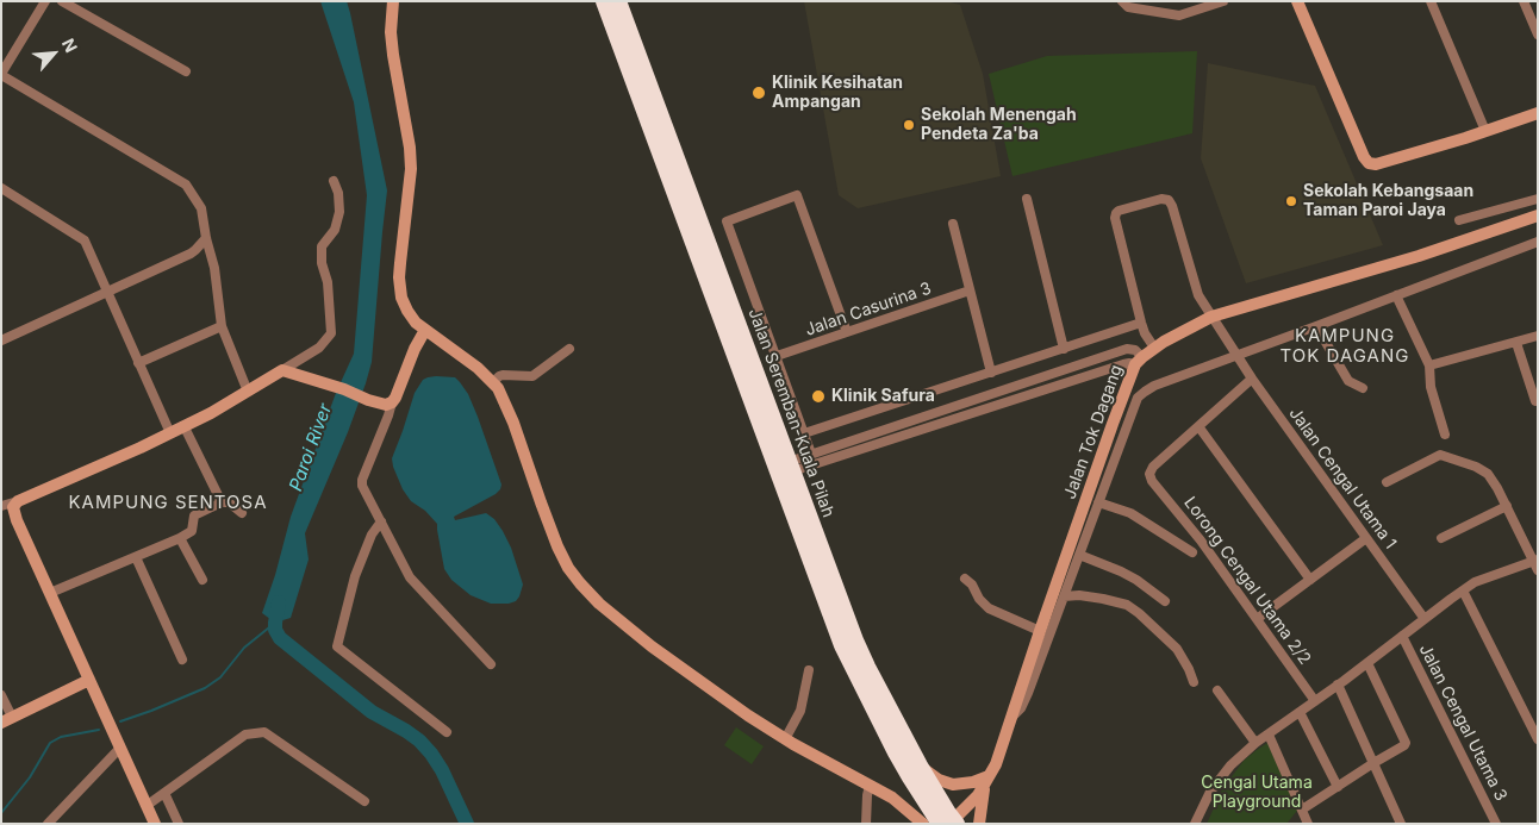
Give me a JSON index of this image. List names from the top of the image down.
{
  "streets": {
    "highway": ["Jalan Seremban-Kuala Pilah"],
    "street": [
      "Jalan Casurina 3",
      "Jalan Tok Dagang",
      "Jalan Cengal Utama 1",
      "Lorong Cengal Utama 2/2",
      "Jalan Cengal Utama 3"
    ]
  },
  "crossings": [
    ["Jalan Seremban-Kuala Pilah", "Jalan Tok Dagang"],
    ["Jalan Tok Dagang", "Jalan Cengal Utama 1"]
  ],
  "districts": ["KAMPUNG TOK DAGANG", "KAMPUNG SENTOSA"],
  "water": ["Paroi River"],
  "parks": ["Cengal Utama Playground"],
  "places": [
    "Klinik Kesihatan Ampangan",
    "Sekolah Menengah Pendeta Za'ba",
    "Sekolah Kebangsaan Taman Paroi Jaya",
    "Klinik Safura"
  ],
  "north": "top right"
}
